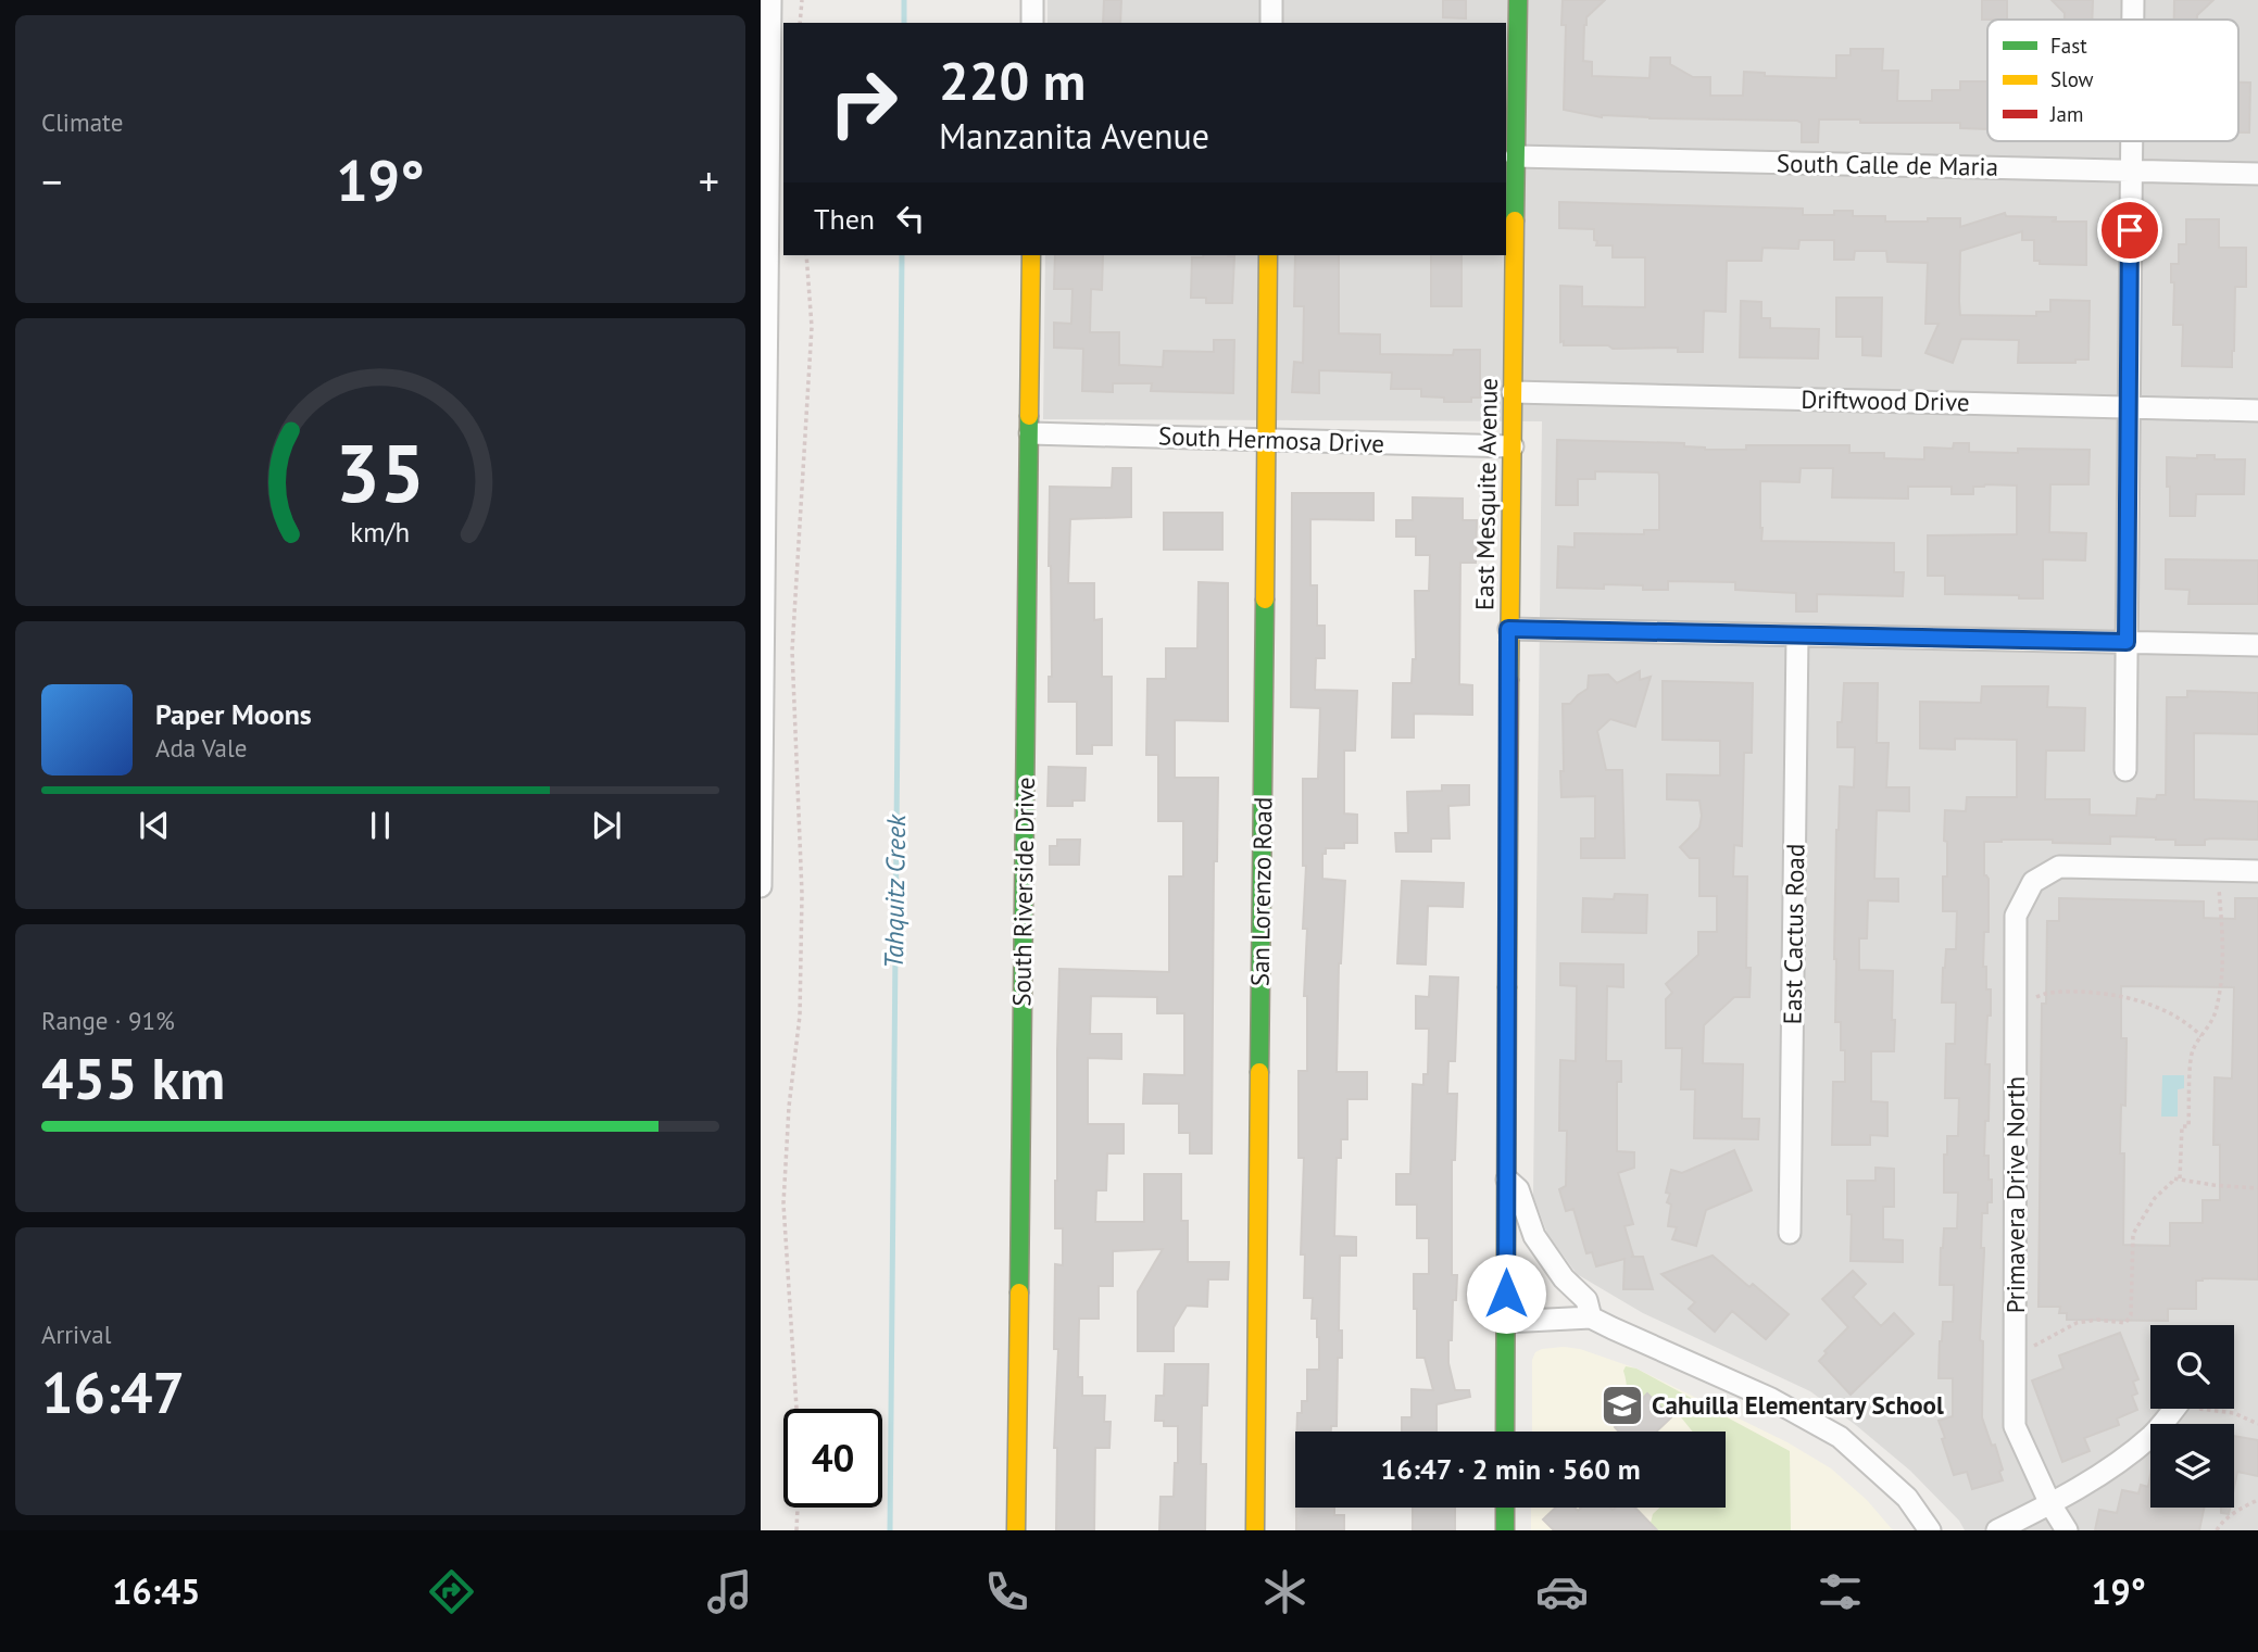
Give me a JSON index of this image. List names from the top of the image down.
{
  "streets": {
    "street": [
      "South Calle de Maria",
      "Driftwood Drive",
      "South Hermosa Drive",
      "East Mesquite Avenue",
      "South Riverside Drive",
      "San Lorenzo Road",
      "East Cactus Road",
      "Primavera Drive North"
    ]
  },
  "crossings": [
    ["South Calle de Maria", "East Mesquite Avenue"],
    ["Driftwood Drive", "East Mesquite Avenue"],
    ["South Hermosa Drive", "East Mesquite Avenue"],
    ["South Hermosa Drive", "South Riverside Drive"],
    ["South Hermosa Drive", "San Lorenzo Road"]
  ],
  "water": ["Tahquitz Creek"],
  "places": {
    "school or university": ["Cahuilla Elementary School"]
  },
  "legend": ["Fast", "Slow", "Jam"],
  "page": {
    "tile": [
      "Climate",
      ["Range · 91%", "455 km"],
      ["Arrival", "16:47"]
    ],
    "turn": ["220 m", "Manzanita Avenue"],
    "heat": ["−", "19°", "+"],
    "then": "Then",
    "song": ["Paper Moons", "Ada Vale"],
    "limit": "40",
    "trip": "16:47 · 2 min · 560 m",
    "tabs": ["16:45", "19°"],
    "gauge": ["35", "km/h"]
  }
}
